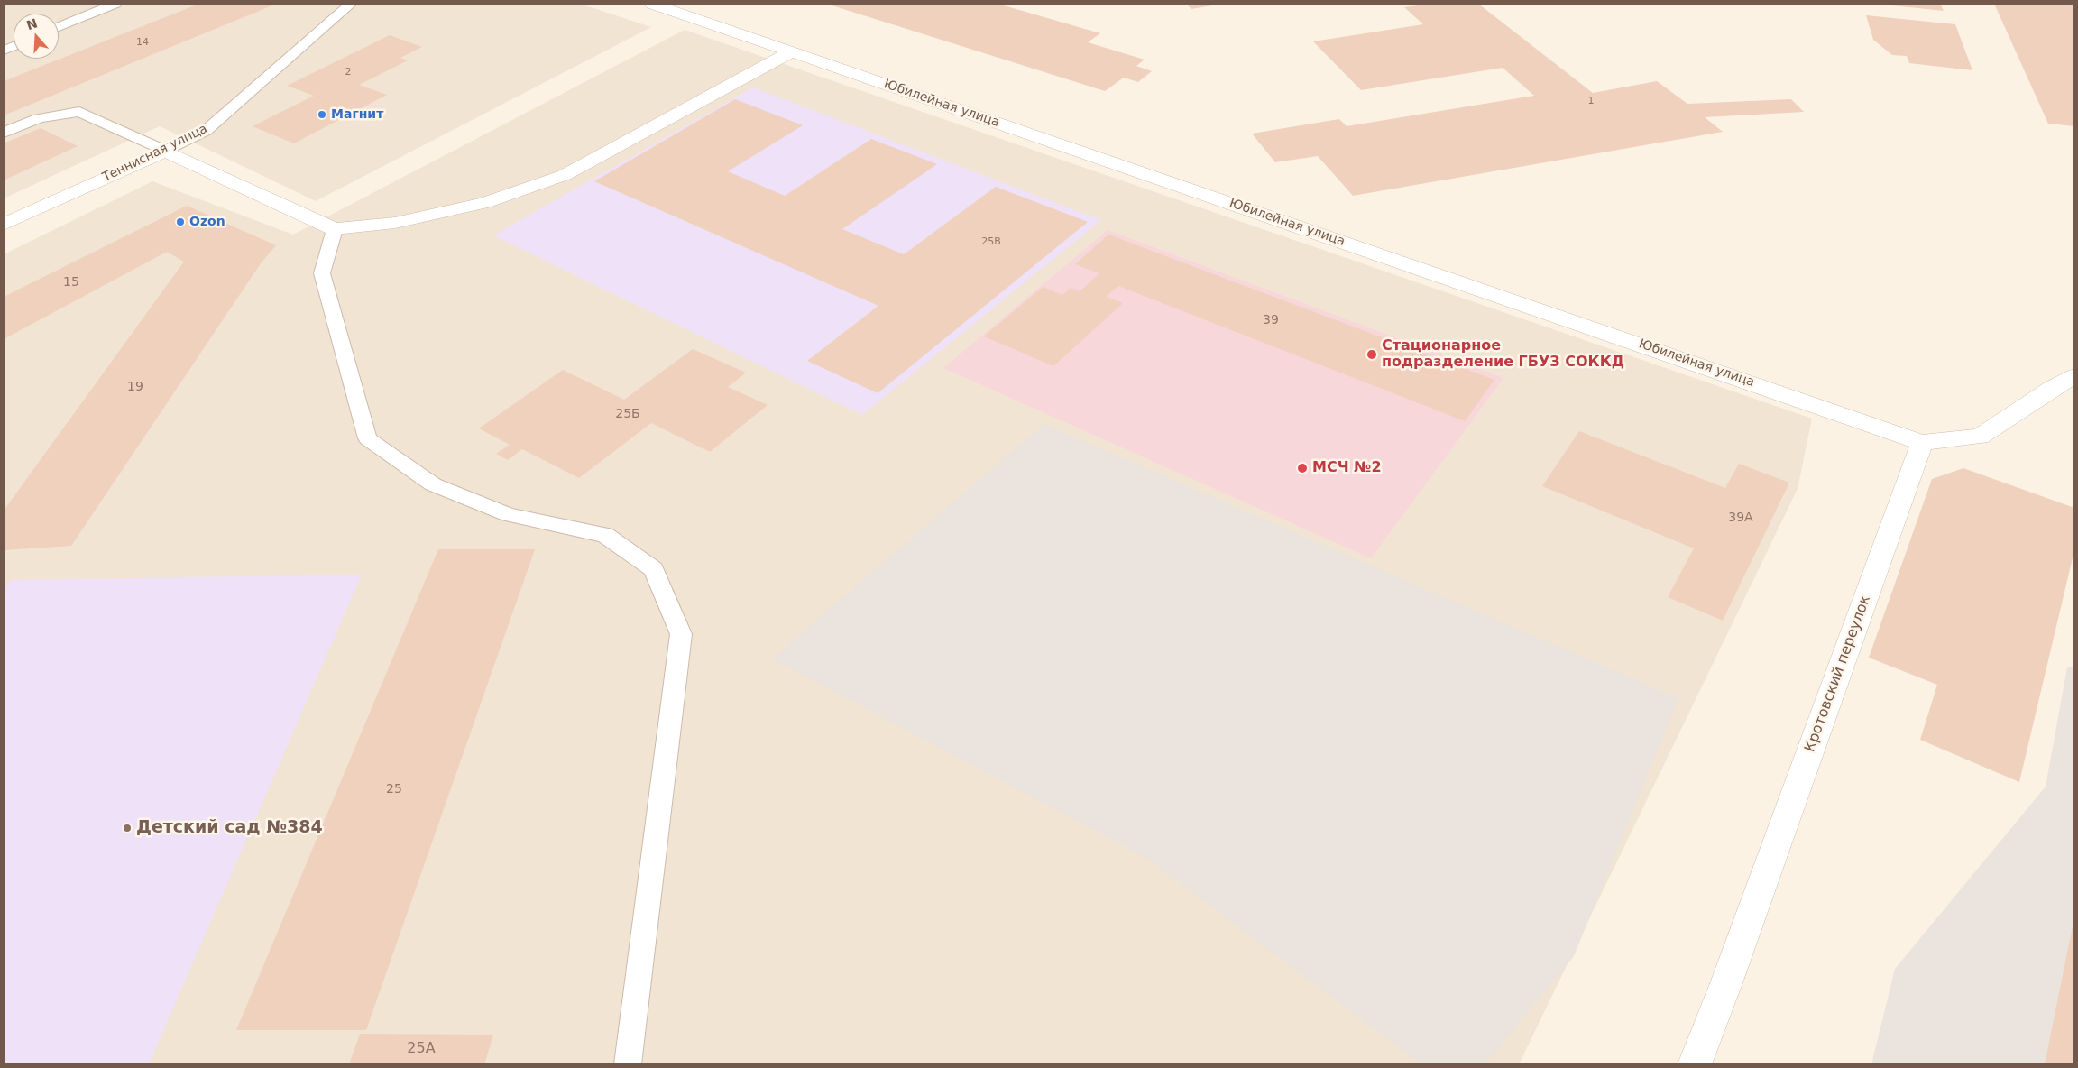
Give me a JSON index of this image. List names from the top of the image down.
{
  "streets": {
    "street": ["Юбилейная улица", "Теннисная улица", "Кротовский переулок"]
  },
  "crossings": [
    ["Юбилейная улица", "Кротовский переулок"]
  ],
  "places": [
    "Магнит",
    "Ozon",
    "Стационарное подразделение ГБУЗ СОККД",
    "МСЧ №2",
    "Детский сад №384"
  ],
  "house_numbers": [
    "14",
    "2",
    "1",
    "25В",
    "15",
    "39",
    "19",
    "25Б",
    "39А",
    "25",
    "25А"
  ],
  "north": "top"
}
